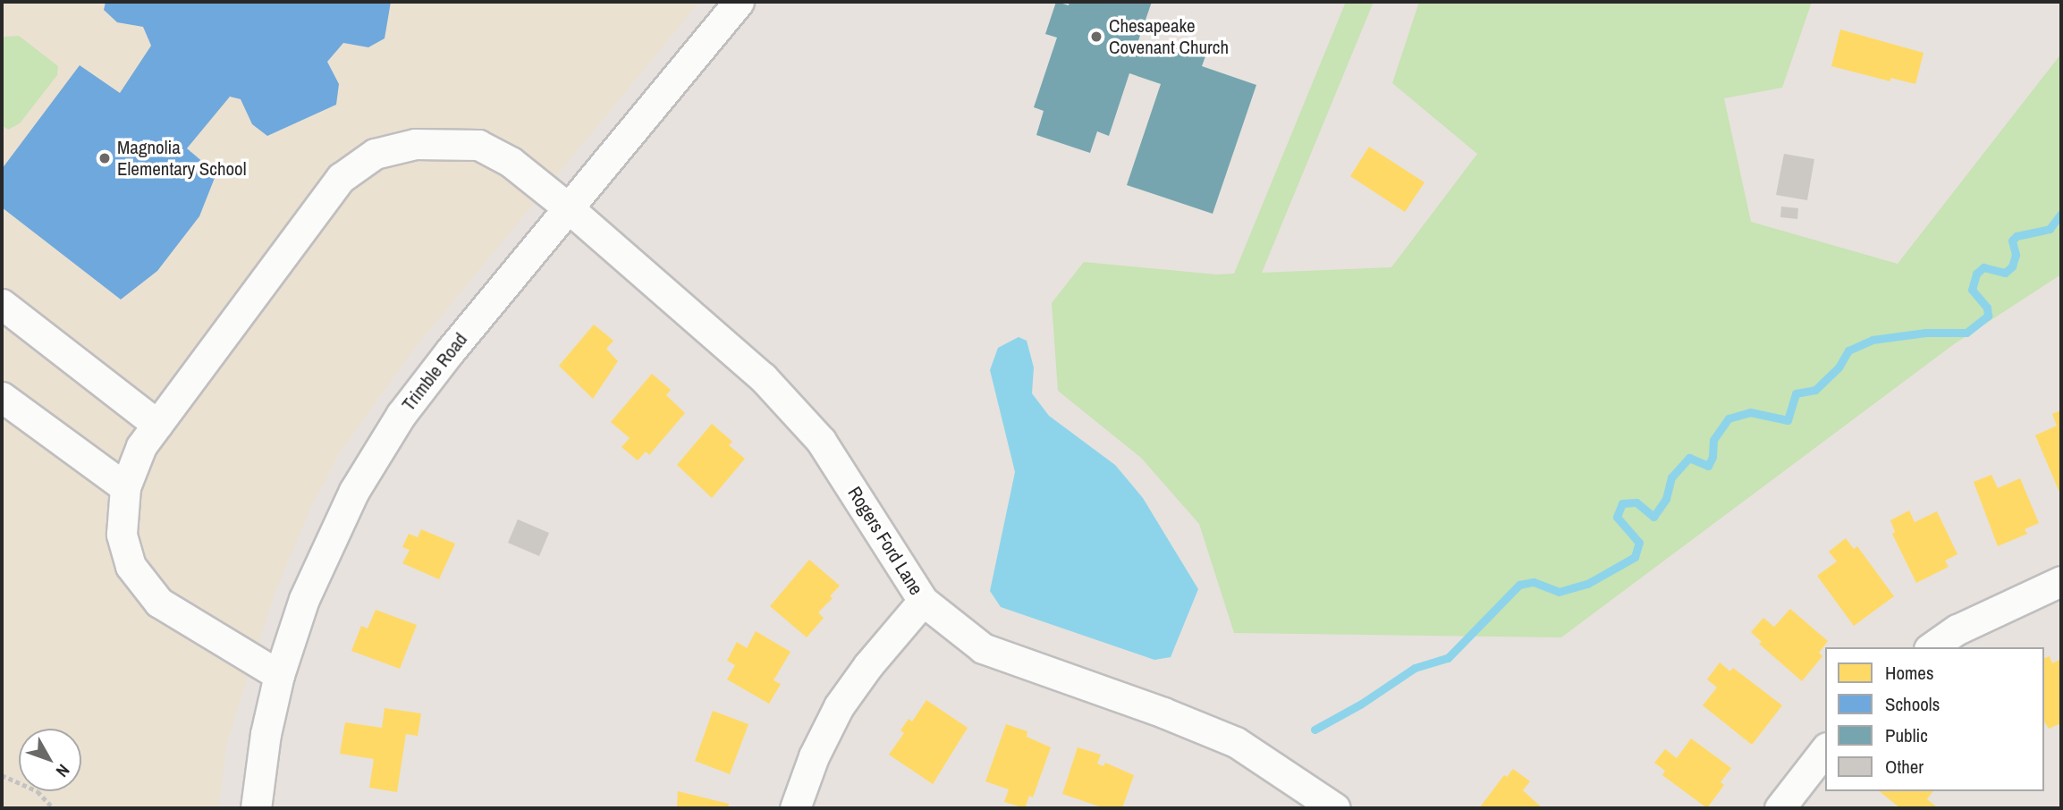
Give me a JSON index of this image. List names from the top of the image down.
{
  "streets": {
    "street": ["Trimble Road", "Rogers Ford Lane"]
  },
  "crossings": [
    ["Trimble Road", "Rogers Ford Lane"]
  ],
  "places": ["Chesapeake Covenant Church", "Magnolia Elementary School"],
  "legend": [
    "Homes",
    "Schools",
    "Public",
    "Other"
  ],
  "north": "bottom right"
}
